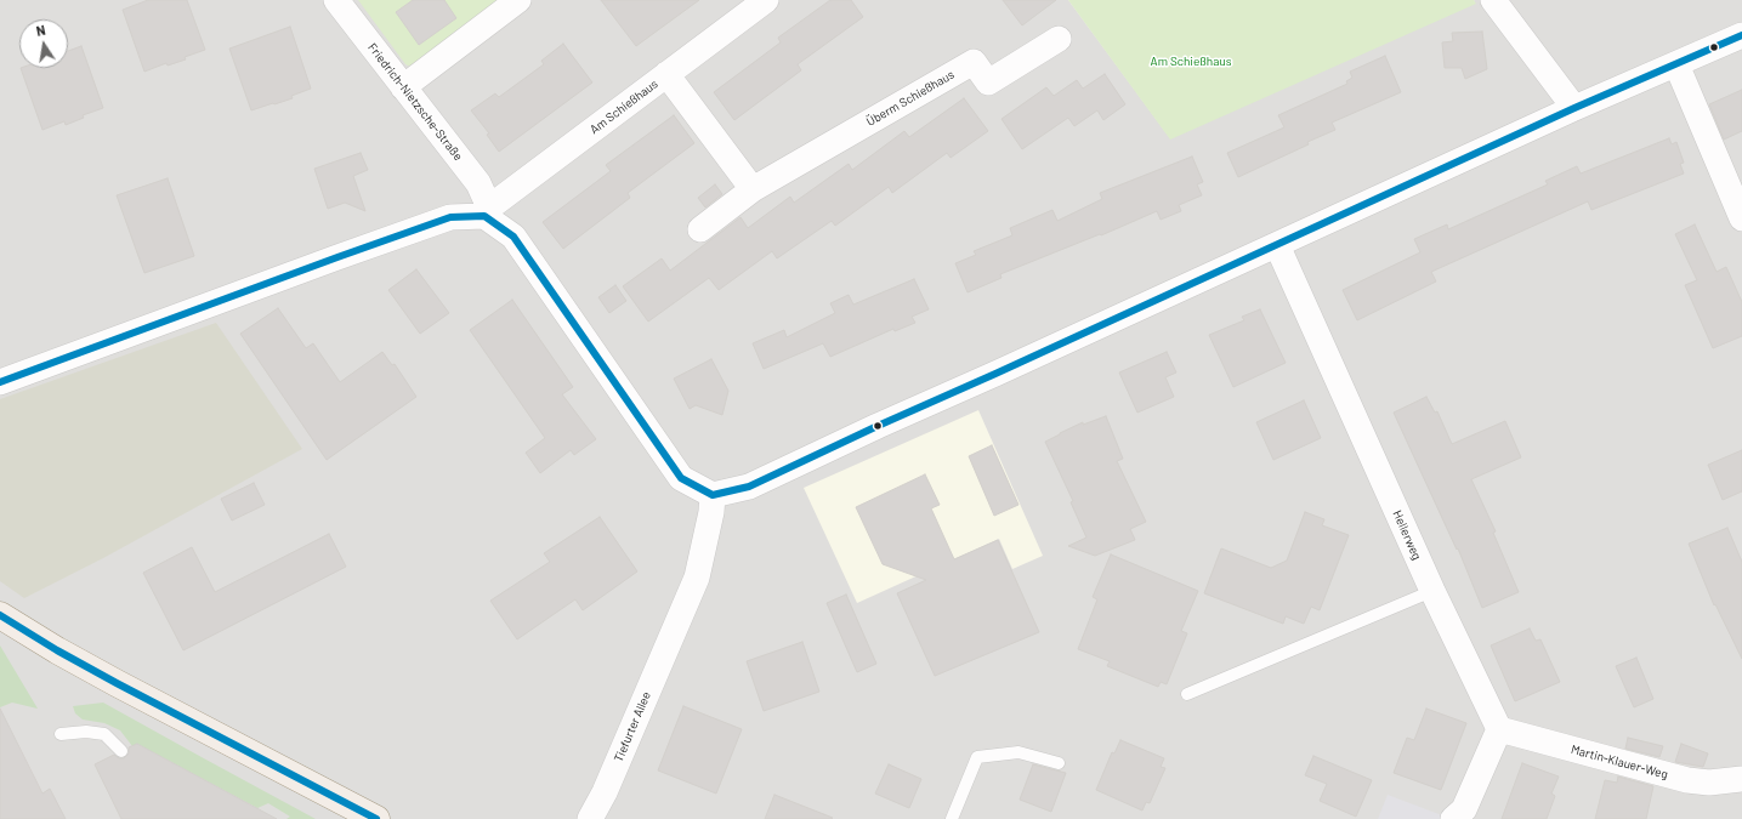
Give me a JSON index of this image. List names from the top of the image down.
{
  "streets": {
    "street": [
      "Überm Schießhaus",
      "Friedrich-Nietzsche-Straße",
      "Am Schießhaus",
      "Hellerweg",
      "Tiefurter Allee",
      "Martin-Klauer-Weg"
    ]
  },
  "crossings": [
    ["Friedrich-Nietzsche-Straße", "Am Schießhaus"],
    ["Hellerweg", "Martin-Klauer-Weg"]
  ],
  "parks": ["Am Schießhaus"],
  "north": "top"
}
